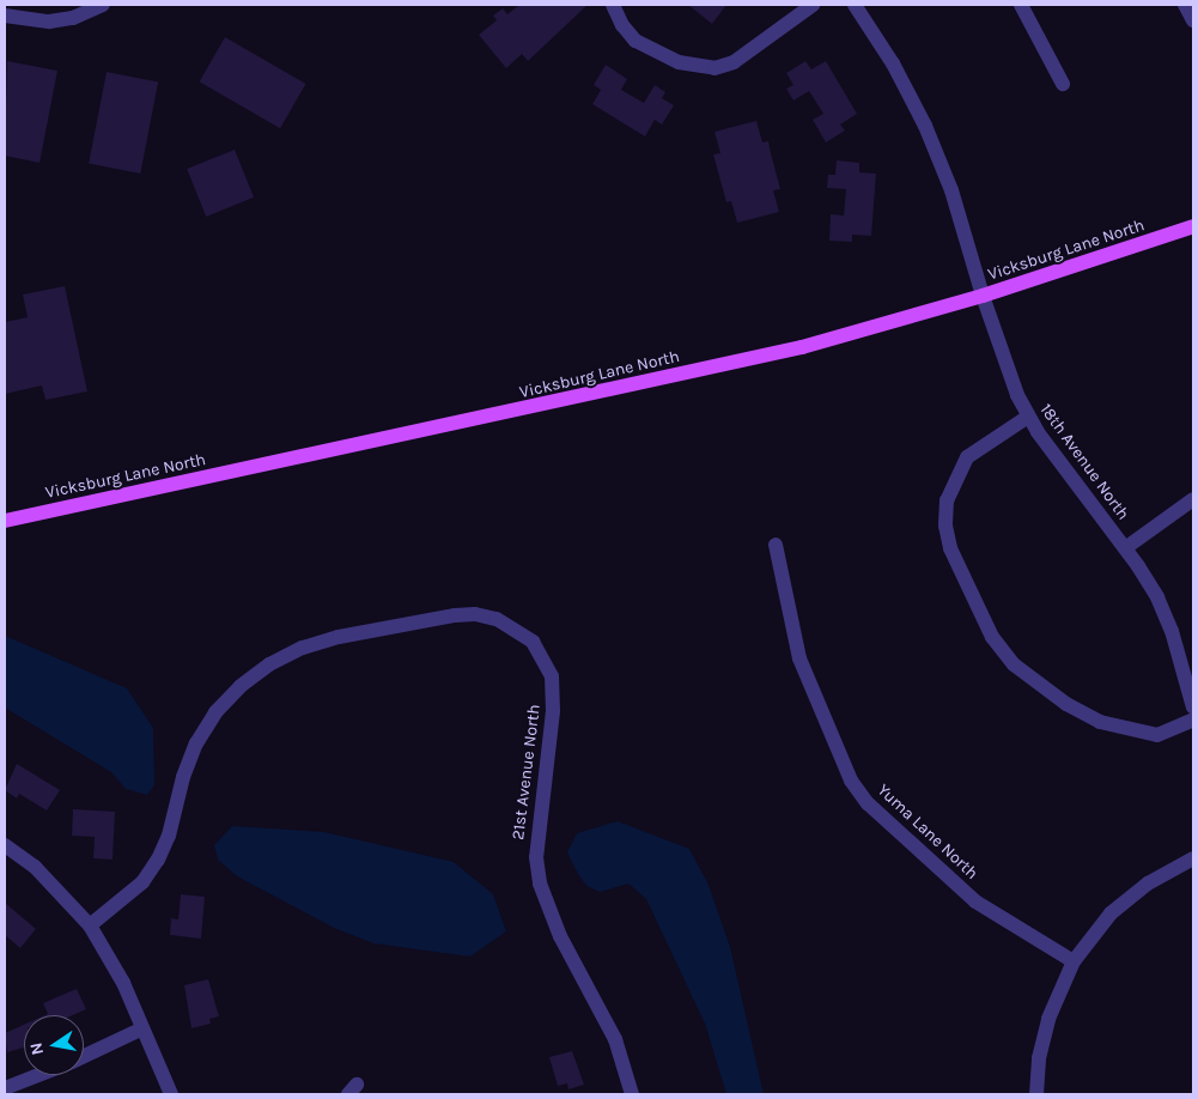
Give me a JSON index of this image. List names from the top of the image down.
{
  "streets": {
    "main road": ["Vicksburg Lane North"],
    "street": ["18th Avenue North", "21st Avenue North", "Yuma Lane North"]
  },
  "crossings": [
    ["Vicksburg Lane North", "18th Avenue North"]
  ],
  "north": "left"
}
